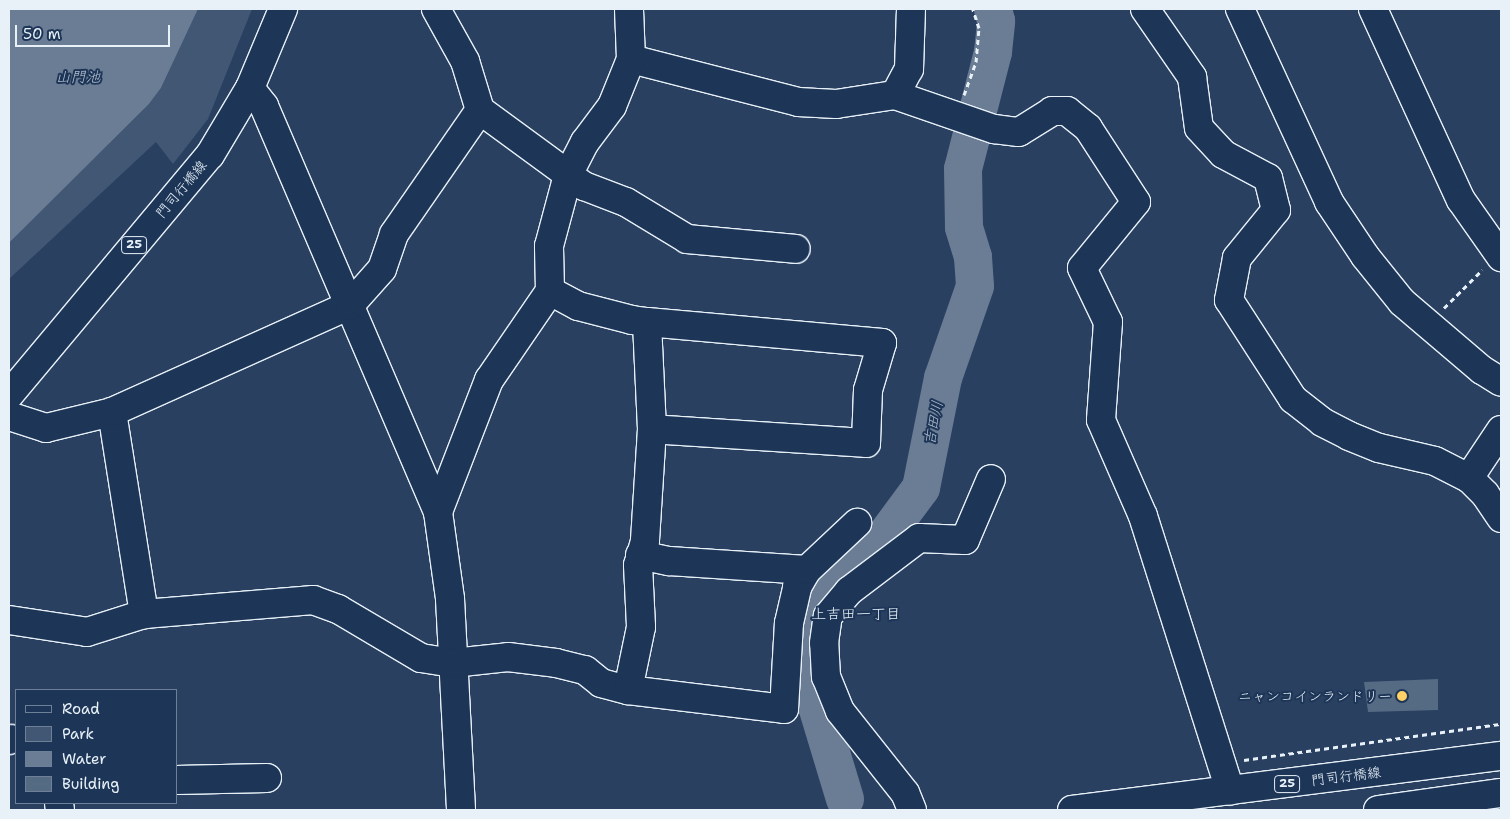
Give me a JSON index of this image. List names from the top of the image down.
{
  "streets": {
    "street": ["門司行橋線", "25"]
  },
  "districts": ["上吉田一丁目"],
  "water": ["山門池", "吉田川"],
  "places": ["ニャンコインランドリー"],
  "legend": [
    "Road",
    "Park",
    "Water",
    "Building"
  ],
  "scale_bar": "50 m"
}
